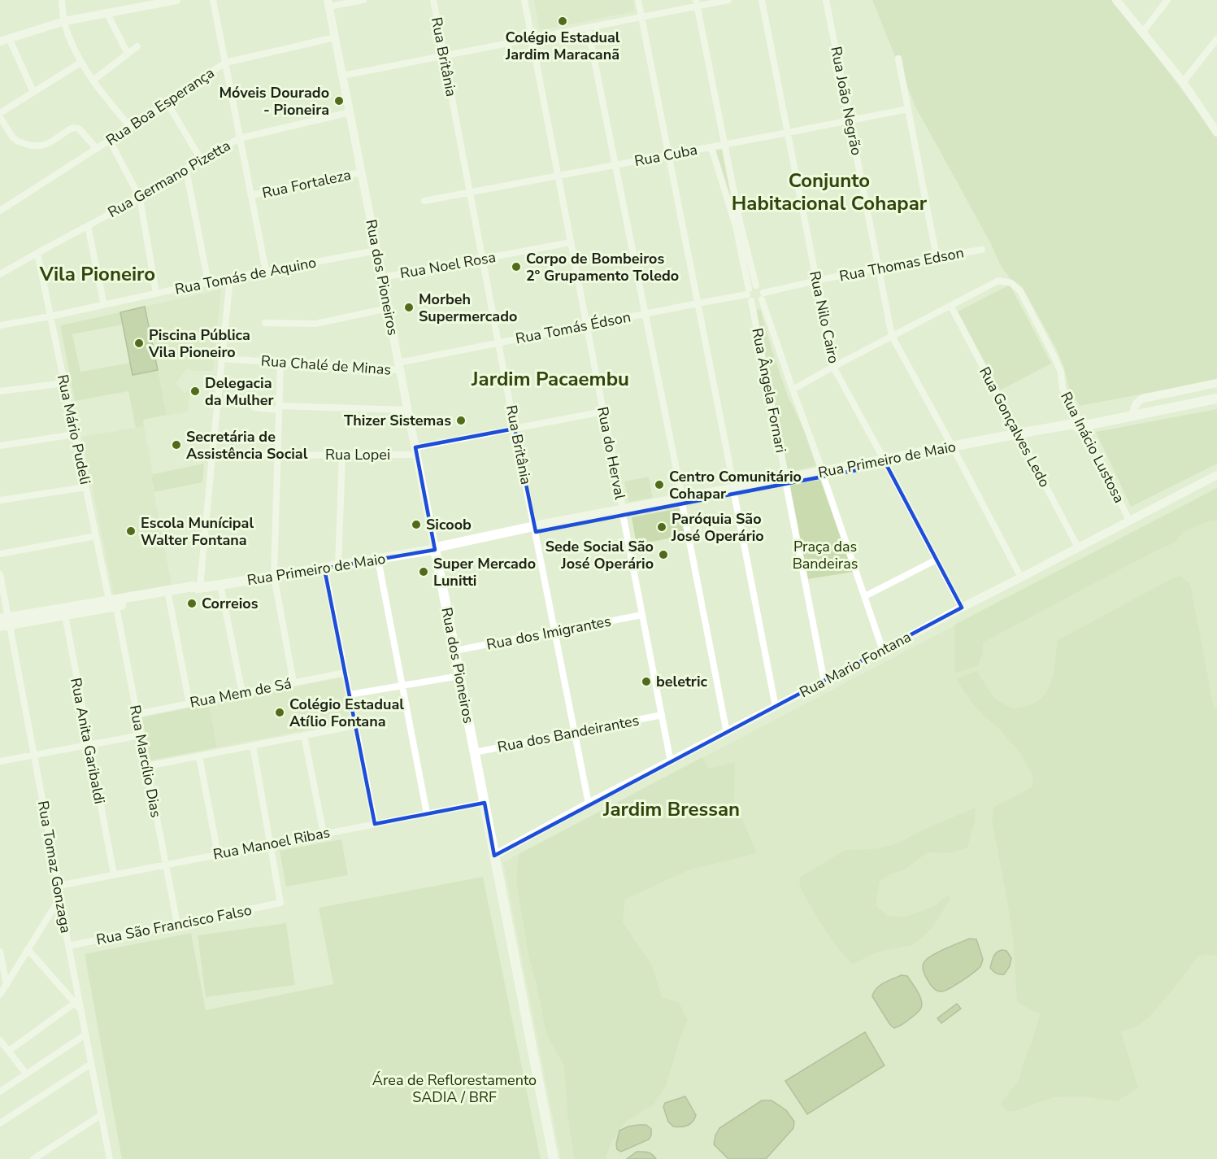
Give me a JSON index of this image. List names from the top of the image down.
{
  "streets": {
    "main road": ["Rua dos Pioneiros", "Rua Primeiro de Maio"],
    "street": [
      "Rua Britânia",
      "Rua João Negrão",
      "Rua Boa Esperança",
      "Rua Cuba",
      "Rua Germano Pizetta",
      "Rua Fortaleza",
      "Rua Thomas Edson",
      "Rua Noel Rosa",
      "Rua Tomás de Aquino",
      "Rua Nilo Cairo",
      "Rua Tomás Édson",
      "Rua Chalé de Minas",
      "Rua Ângela Fornari",
      "Rua Gonçalves Ledo",
      "Rua Mário Pudeli",
      "Rua Inácio Lustosa",
      "Rua do Herval",
      "Rua Lopei",
      "Rua dos Imigrantes",
      "Rua Mario Fontana",
      "Rua Mem de Sá",
      "Rua dos Bandeirantes",
      "Rua Anita Garibaldi",
      "Rua Marcílio Dias",
      "Rua Manoel Ribas",
      "Rua Tomaz Gonzaga",
      "Rua São Francisco Falso"
    ]
  },
  "crossings": [
    ["Rua Britânia", "Rua Cuba"],
    ["Rua Britânia", "Rua Noel Rosa"],
    ["Rua Britânia", "Rua Tomás Édson"],
    ["Rua Britânia", "Rua Lopei"],
    ["Rua Britânia", "Rua Primeiro de Maio"],
    ["Rua Britânia", "Rua dos Imigrantes"],
    ["Rua Britânia", "Rua Mario Fontana"],
    ["Rua Britânia", "Rua dos Bandeirantes"],
    ["Rua João Negrão", "Rua Cuba"],
    ["Rua João Negrão", "Rua Thomas Edson"],
    ["Rua João Negrão", "Rua Primeiro de Maio"],
    ["Rua João Negrão", "Rua Mario Fontana"],
    ["Rua Boa Esperança", "Rua dos Pioneiros"],
    ["Rua Cuba", "Rua Nilo Cairo"],
    ["Rua Cuba", "Rua do Herval"],
    ["Rua Germano Pizetta", "Rua dos Pioneiros"],
    ["Rua Germano Pizetta", "Rua Mário Pudeli"],
    ["Rua Fortaleza", "Rua dos Pioneiros"],
    ["Rua Thomas Edson", "Rua Nilo Cairo"],
    ["Rua Thomas Edson", "Rua Tomás Édson"],
    ["Rua Thomas Edson", "Rua Ângela Fornari"],
    ["Rua Noel Rosa", "Rua dos Pioneiros"],
    ["Rua Noel Rosa", "Rua do Herval"],
    ["Rua Tomás de Aquino", "Rua dos Pioneiros"],
    ["Rua Tomás de Aquino", "Rua Mário Pudeli"],
    ["Rua dos Pioneiros", "Rua Tomás Édson"],
    ["Rua dos Pioneiros", "Rua Chalé de Minas"],
    ["Rua dos Pioneiros", "Rua Lopei"],
    ["Rua dos Pioneiros", "Rua Primeiro de Maio"],
    ["Rua dos Pioneiros", "Rua dos Imigrantes"],
    ["Rua dos Pioneiros", "Rua Mario Fontana"],
    ["Rua dos Pioneiros", "Rua dos Bandeirantes"],
    ["Rua dos Pioneiros", "Rua Manoel Ribas"],
    ["Rua Nilo Cairo", "Rua Primeiro de Maio"],
    ["Rua Nilo Cairo", "Rua Mario Fontana"],
    ["Rua Tomás Édson", "Rua Chalé de Minas"],
    ["Rua Tomás Édson", "Rua Ângela Fornari"],
    ["Rua Tomás Édson", "Rua do Herval"],
    ["Rua Ângela Fornari", "Rua Primeiro de Maio"],
    ["Rua Ângela Fornari", "Rua Mario Fontana"],
    ["Rua Gonçalves Ledo", "Rua Inácio Lustosa"],
    ["Rua Gonçalves Ledo", "Rua Primeiro de Maio"],
    ["Rua Gonçalves Ledo", "Rua Mario Fontana"],
    ["Rua Mário Pudeli", "Rua Primeiro de Maio"],
    ["Rua Mário Pudeli", "Rua Marcílio Dias"],
    ["Rua Inácio Lustosa", "Rua Primeiro de Maio"],
    ["Rua Inácio Lustosa", "Rua Mario Fontana"],
    ["Rua do Herval", "Rua Lopei"],
    ["Rua do Herval", "Rua Primeiro de Maio"],
    ["Rua do Herval", "Rua dos Imigrantes"],
    ["Rua do Herval", "Rua Mario Fontana"],
    ["Rua do Herval", "Rua dos Bandeirantes"],
    ["Rua Primeiro de Maio", "Rua Anita Garibaldi"],
    ["Rua Primeiro de Maio", "Rua Marcílio Dias"],
    ["Rua Primeiro de Maio", "Rua Tomaz Gonzaga"],
    ["Rua Mem de Sá", "Rua Marcílio Dias"],
    ["Rua Anita Garibaldi", "Rua Manoel Ribas"],
    ["Rua Marcílio Dias", "Rua Manoel Ribas"],
    ["Rua Marcílio Dias", "Rua São Francisco Falso"],
    ["Rua Manoel Ribas", "Rua Tomaz Gonzaga"],
    ["Rua Manoel Ribas", "Rua São Francisco Falso"],
    ["Rua Tomaz Gonzaga", "Rua São Francisco Falso"]
  ],
  "districts": [
    "Conjunto Habitacional Cohapar",
    "Vila Pioneiro",
    "Jardim Pacaembu",
    "Jardim Bressan"
  ],
  "parks": ["Praça das Bandeiras", "Área de Reflorestamento SADIA / BRF"],
  "places": [
    "Colégio Estadual Jardim Maracanã",
    "Móveis Dourado - Pioneira",
    "Corpo de Bombeiros 2º Grupamento Toledo",
    "Morbeh Supermercado",
    "Piscina Pública Vila Pioneiro",
    "Delegacia da Mulher",
    "Thizer Sistemas",
    "Secretária de Assistência Social",
    "Centro Comunitário Cohapar",
    "Sicoob",
    "Paróquia São José Operário",
    "Escola Munícipal Walter Fontana",
    "Sede Social São José Operário",
    "Super Mercado Lunitti",
    "Correios",
    "beletric",
    "Colégio Estadual Atílio Fontana"
  ]
}
